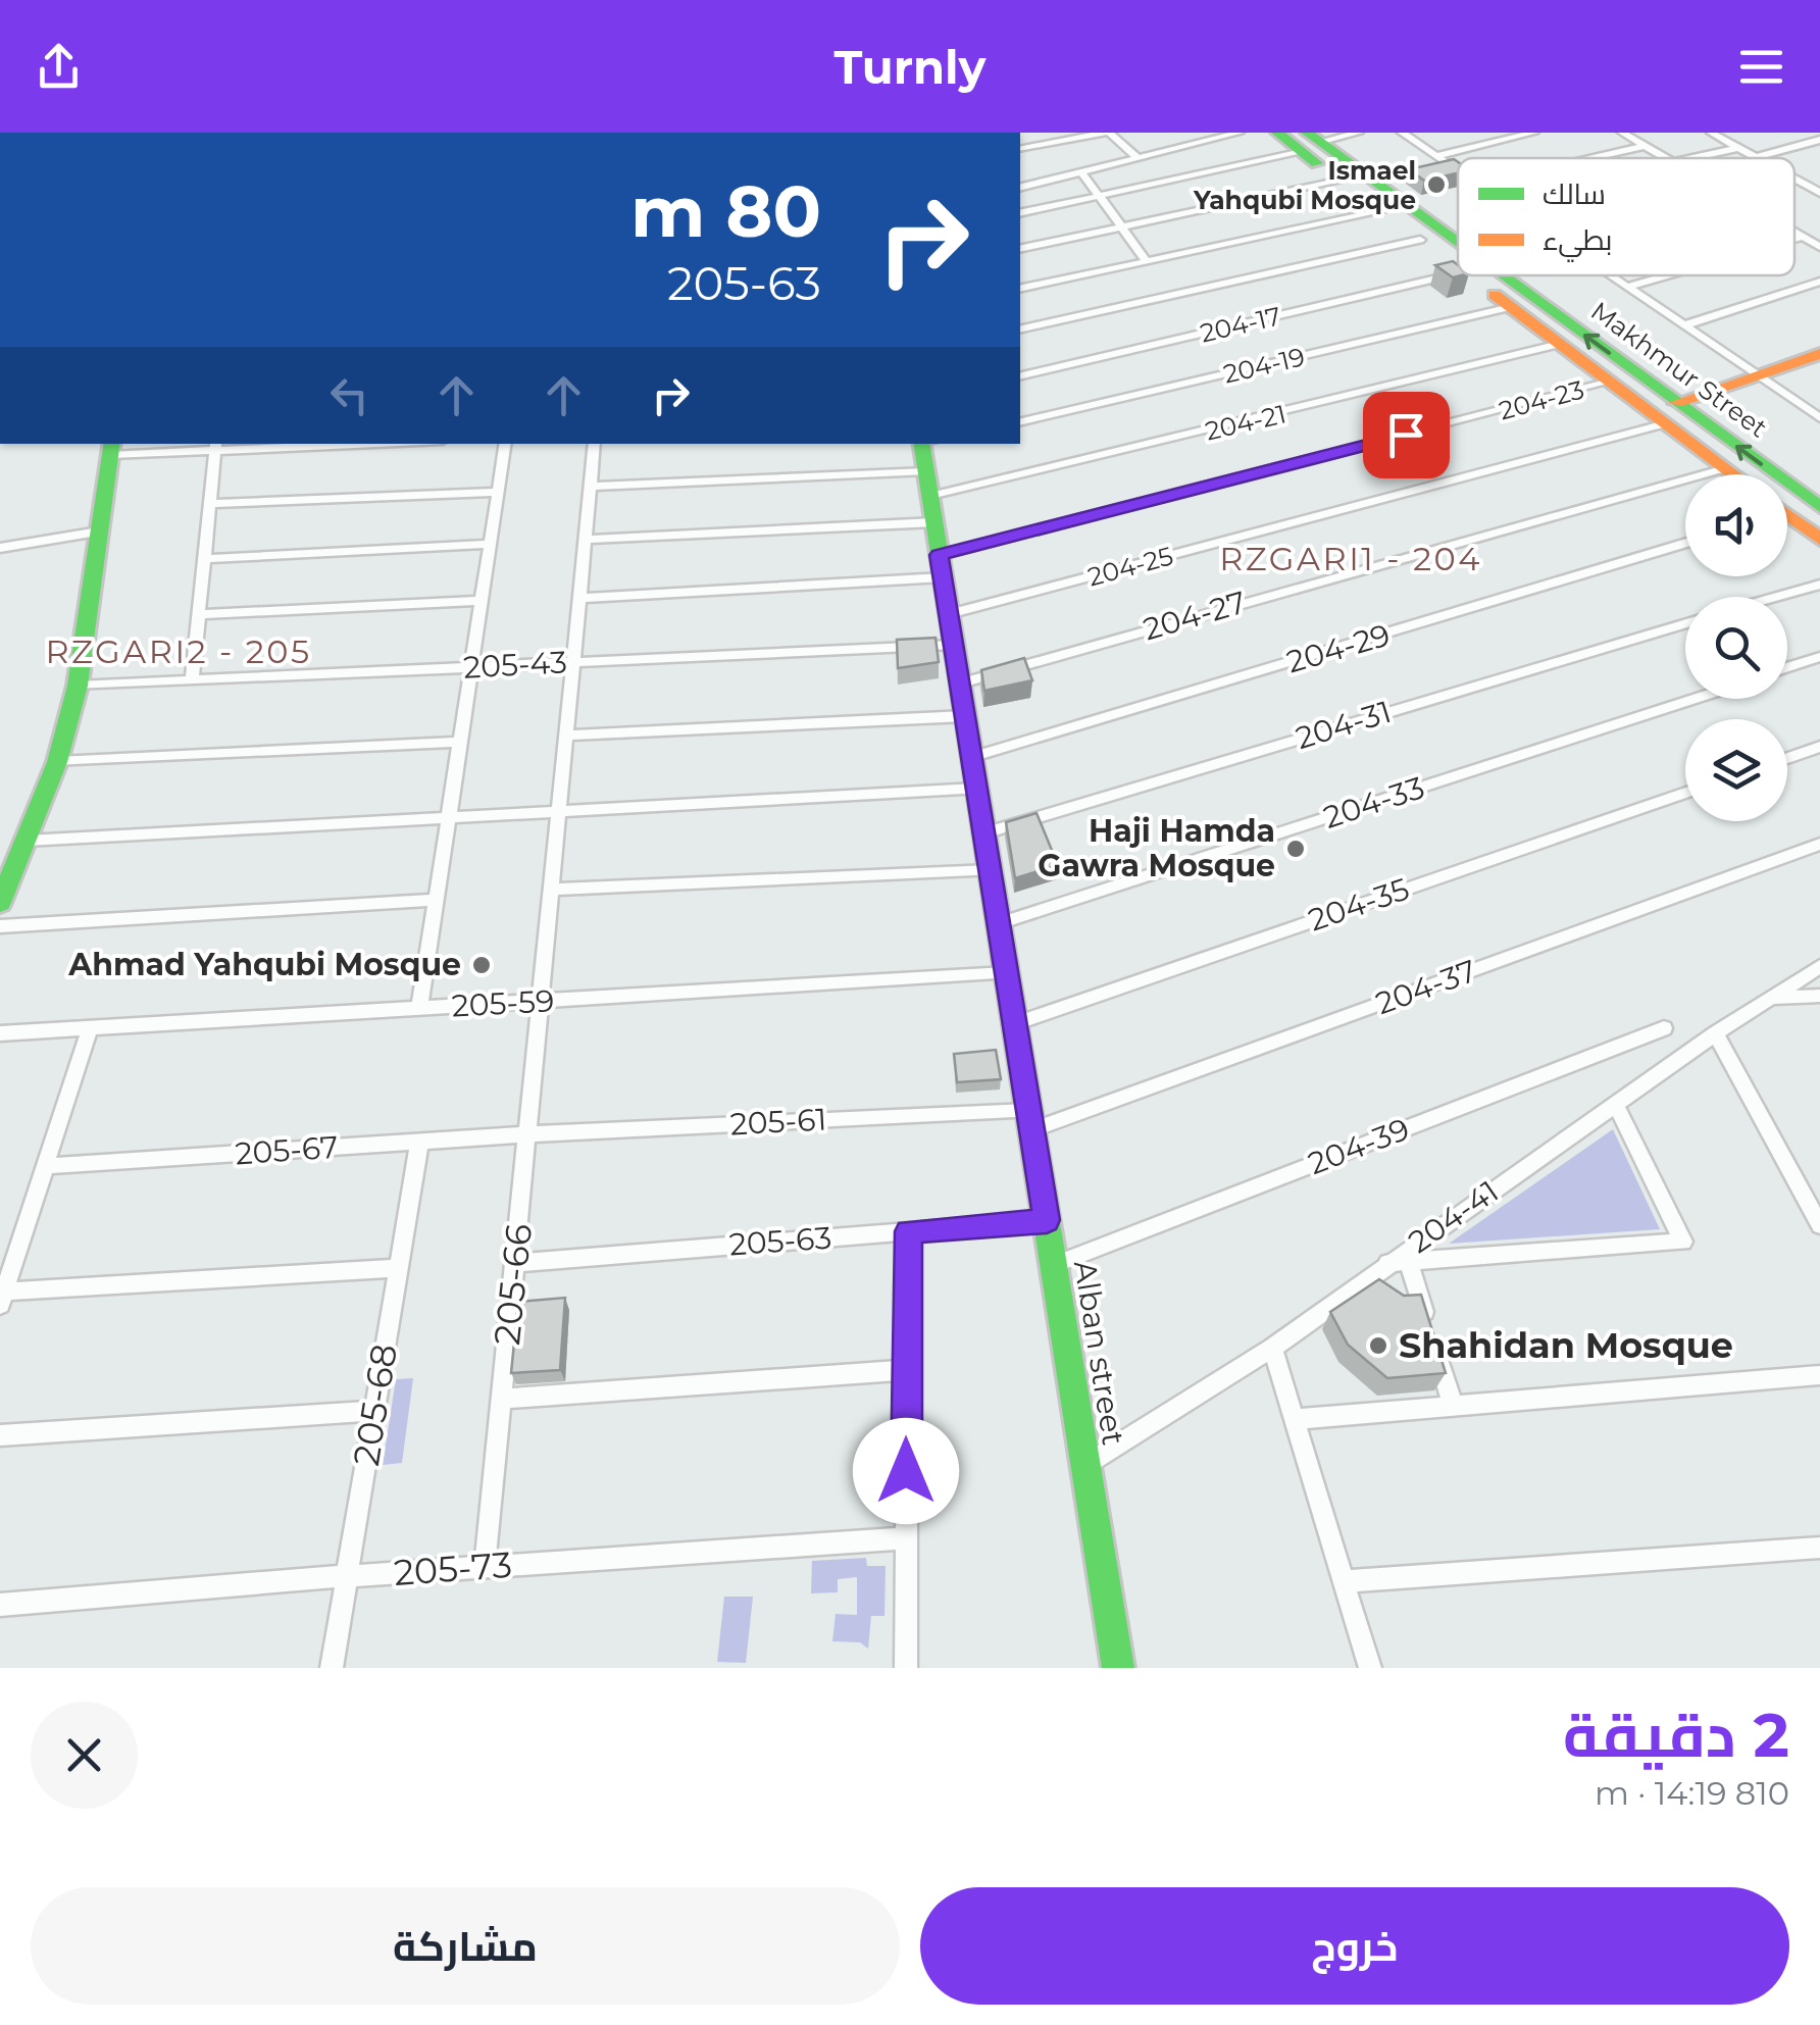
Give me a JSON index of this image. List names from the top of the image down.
{
  "streets": {
    "main road": ["Makhmur Street", "Alban street"],
    "street": [
      "204-17",
      "204-19",
      "204-23",
      "204-21",
      "204-25",
      "204-27",
      "204-29",
      "205-43",
      "204-31",
      "204-33",
      "204-35",
      "204-37",
      "205-59",
      "205-61",
      "204-39",
      "205-67",
      "204-41",
      "205-63",
      "205-66",
      "205-68",
      "205-73"
    ]
  },
  "crossings": [
    ["204-19", "Makhmur Street"],
    ["Makhmur Street", "204-23"],
    ["Makhmur Street", "204-21"],
    ["Makhmur Street", "204-25"],
    ["Makhmur Street", "204-27"],
    ["204-23", "205-66"],
    ["204-23", "Alban street"],
    ["204-21", "Alban street"],
    ["204-25", "Alban street"],
    ["204-27", "Alban street"],
    ["204-29", "Alban street"],
    ["205-43", "205-66"],
    ["205-43", "Alban street"],
    ["204-31", "Alban street"],
    ["204-33", "Alban street"],
    ["204-35", "Alban street"],
    ["204-37", "205-61"],
    ["204-37", "Alban street"],
    ["205-59", "205-66"],
    ["205-59", "Alban street"],
    ["205-61", "205-67"],
    ["205-61", "205-66"],
    ["205-61", "Alban street"],
    ["204-39", "Alban street"],
    ["205-67", "205-66"],
    ["205-67", "205-68"],
    ["204-41", "Alban street"],
    ["205-63", "205-66"],
    ["205-63", "Alban street"],
    ["205-66", "205-73"],
    ["205-68", "205-73"]
  ],
  "districts": ["RZGARI1 - 204", "RZGARI2 - 205"],
  "places": [
    "Ismael Yahqubi Mosque",
    "Haji Hamda Gawra Mosque",
    "Ahmad Yahqubi Mosque",
    "Shahidan Mosque"
  ],
  "legend": ["سالك", "بطيء"],
  "page": {
    "header": "Turnly",
    "turn": ["80 m", "205-63"],
    "heading": ["2 دقيقة", "810 m · 14:19"],
    "buttons": ["خروج", "مشاركة"]
  }
}
